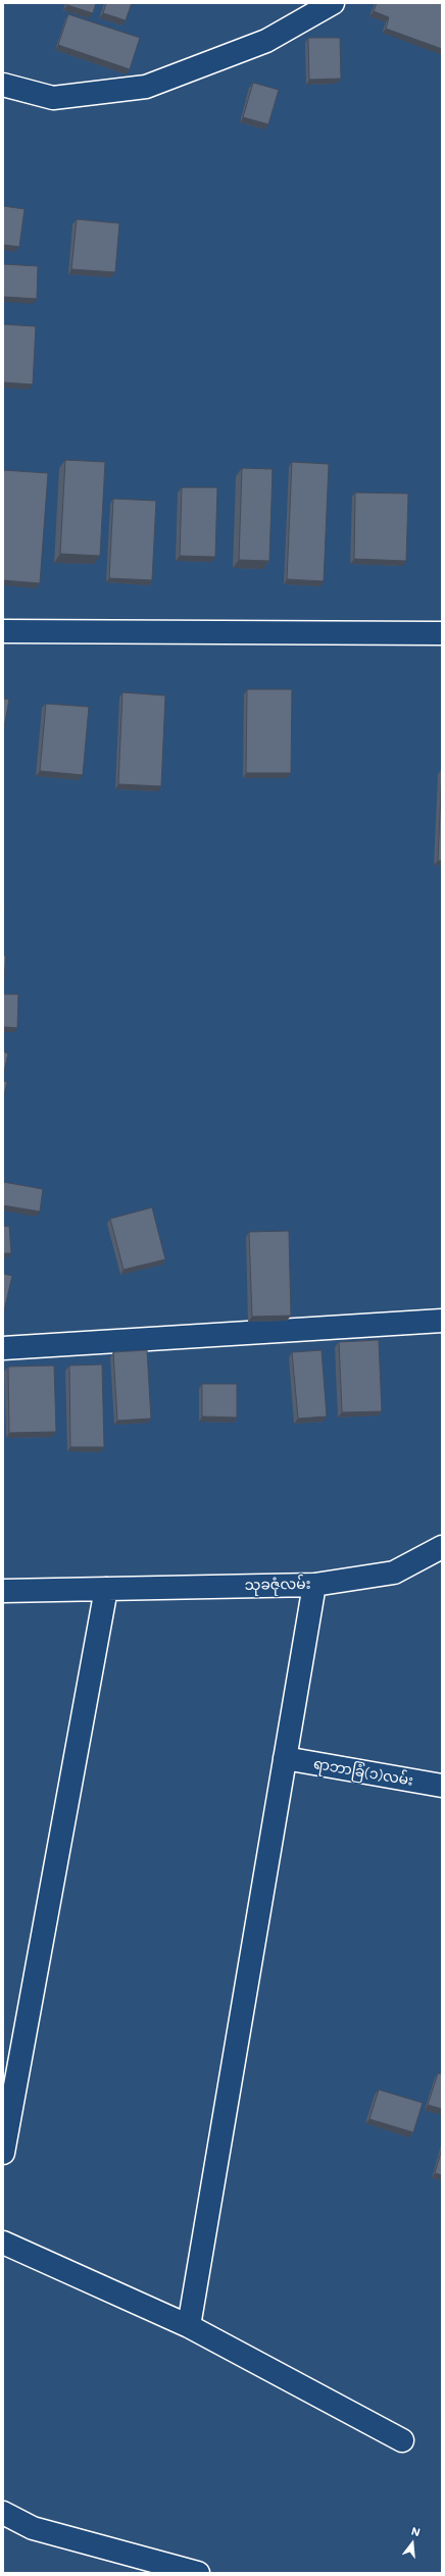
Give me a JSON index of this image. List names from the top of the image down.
{
  "streets": {
    "street": ["သုခဇုံလမ်း", "ရာဘာခြံ(၁)လမ်း"]
  },
  "north": "top"
}
